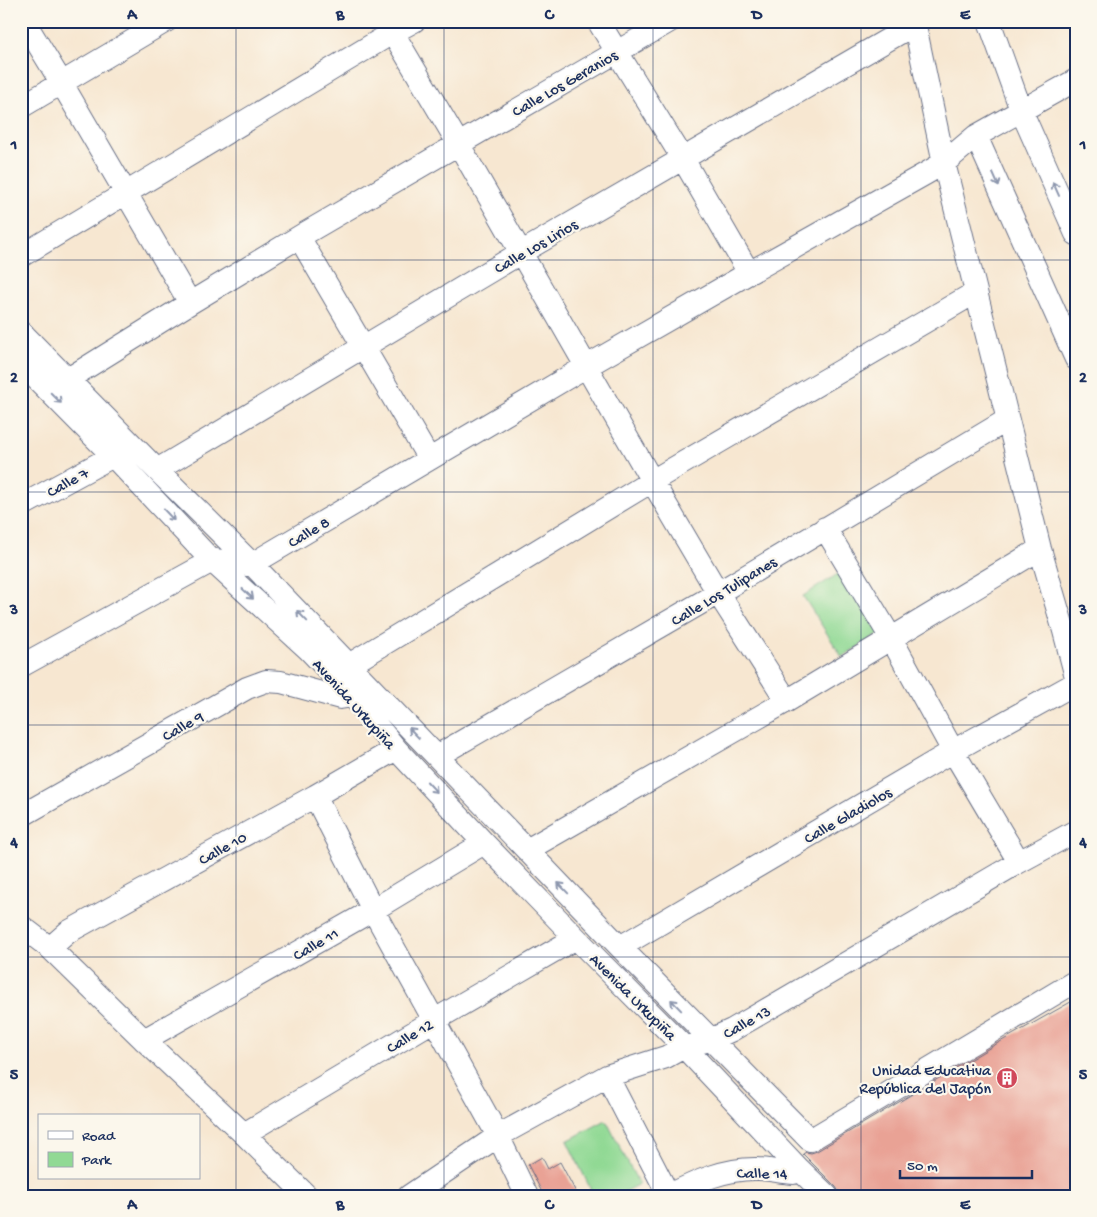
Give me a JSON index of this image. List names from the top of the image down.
{
  "streets": {
    "street": [
      "Calle Los Geranios",
      "Calle Los Lirios",
      "Calle 7",
      "Calle 8",
      "Calle Los Tulipanes",
      "Avenida Urkupiña",
      "Calle 9",
      "Calle Gladiolos",
      "Calle 10",
      "Calle 11",
      "Calle 13",
      "Calle 12",
      "Calle 14"
    ]
  },
  "crossings": [
    ["Calle 7", "Avenida Urkupiña"],
    ["Avenida Urkupiña", "Calle 9"],
    ["Avenida Urkupiña", "Calle 10"],
    ["Avenida Urkupiña", "Calle 11"],
    ["Avenida Urkupiña", "Calle 13"],
    ["Avenida Urkupiña", "Calle 12"],
    ["Avenida Urkupiña", "Calle 14"]
  ],
  "places": {
    "building": ["Unidad Educativa República del Japón"]
  },
  "legend": ["Road", "Park"],
  "scale_bar": "50 m",
  "grid": {
    "columns": [
      "A",
      "B",
      "C",
      "D",
      "E"
    ],
    "rows": [
      "1",
      "2",
      "3",
      "4",
      "5"
    ]
  }
}
